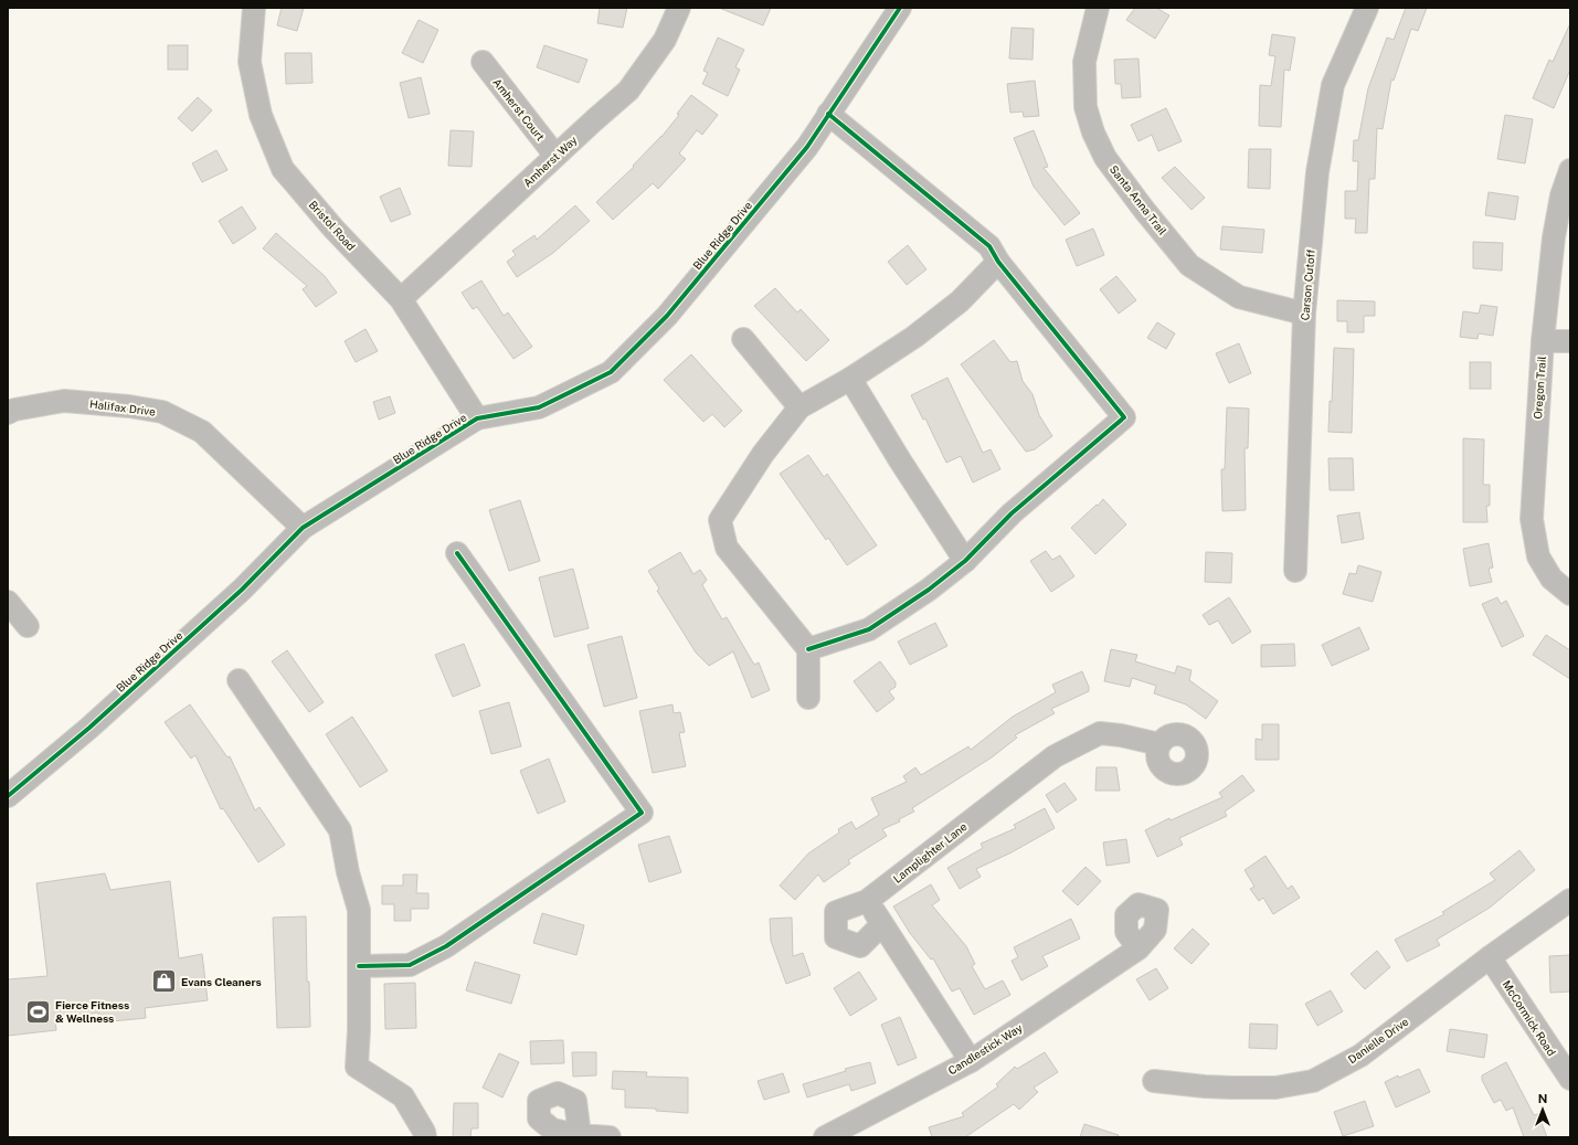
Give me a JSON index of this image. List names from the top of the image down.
{
  "streets": {
    "street": [
      "Amherst Court",
      "Amherst Way",
      "Santa Anna Trail",
      "Bristol Road",
      "Blue Ridge Drive",
      "Carson Cutoff",
      "Oregon Trail",
      "Halifax Drive",
      "Lamplighter Lane",
      "McCormick Road",
      "Danielle Drive",
      "Candlestick Way"
    ]
  },
  "crossings": [
    ["Amherst Court", "Amherst Way"],
    ["Amherst Way", "Bristol Road"],
    ["Santa Anna Trail", "Carson Cutoff"],
    ["Bristol Road", "Blue Ridge Drive"],
    ["Blue Ridge Drive", "Halifax Drive"],
    ["McCormick Road", "Danielle Drive"]
  ],
  "places": {
    "shop": ["Evans Cleaners"],
    "sports": ["Fierce Fitness & Wellness"]
  },
  "north": "top"
}
